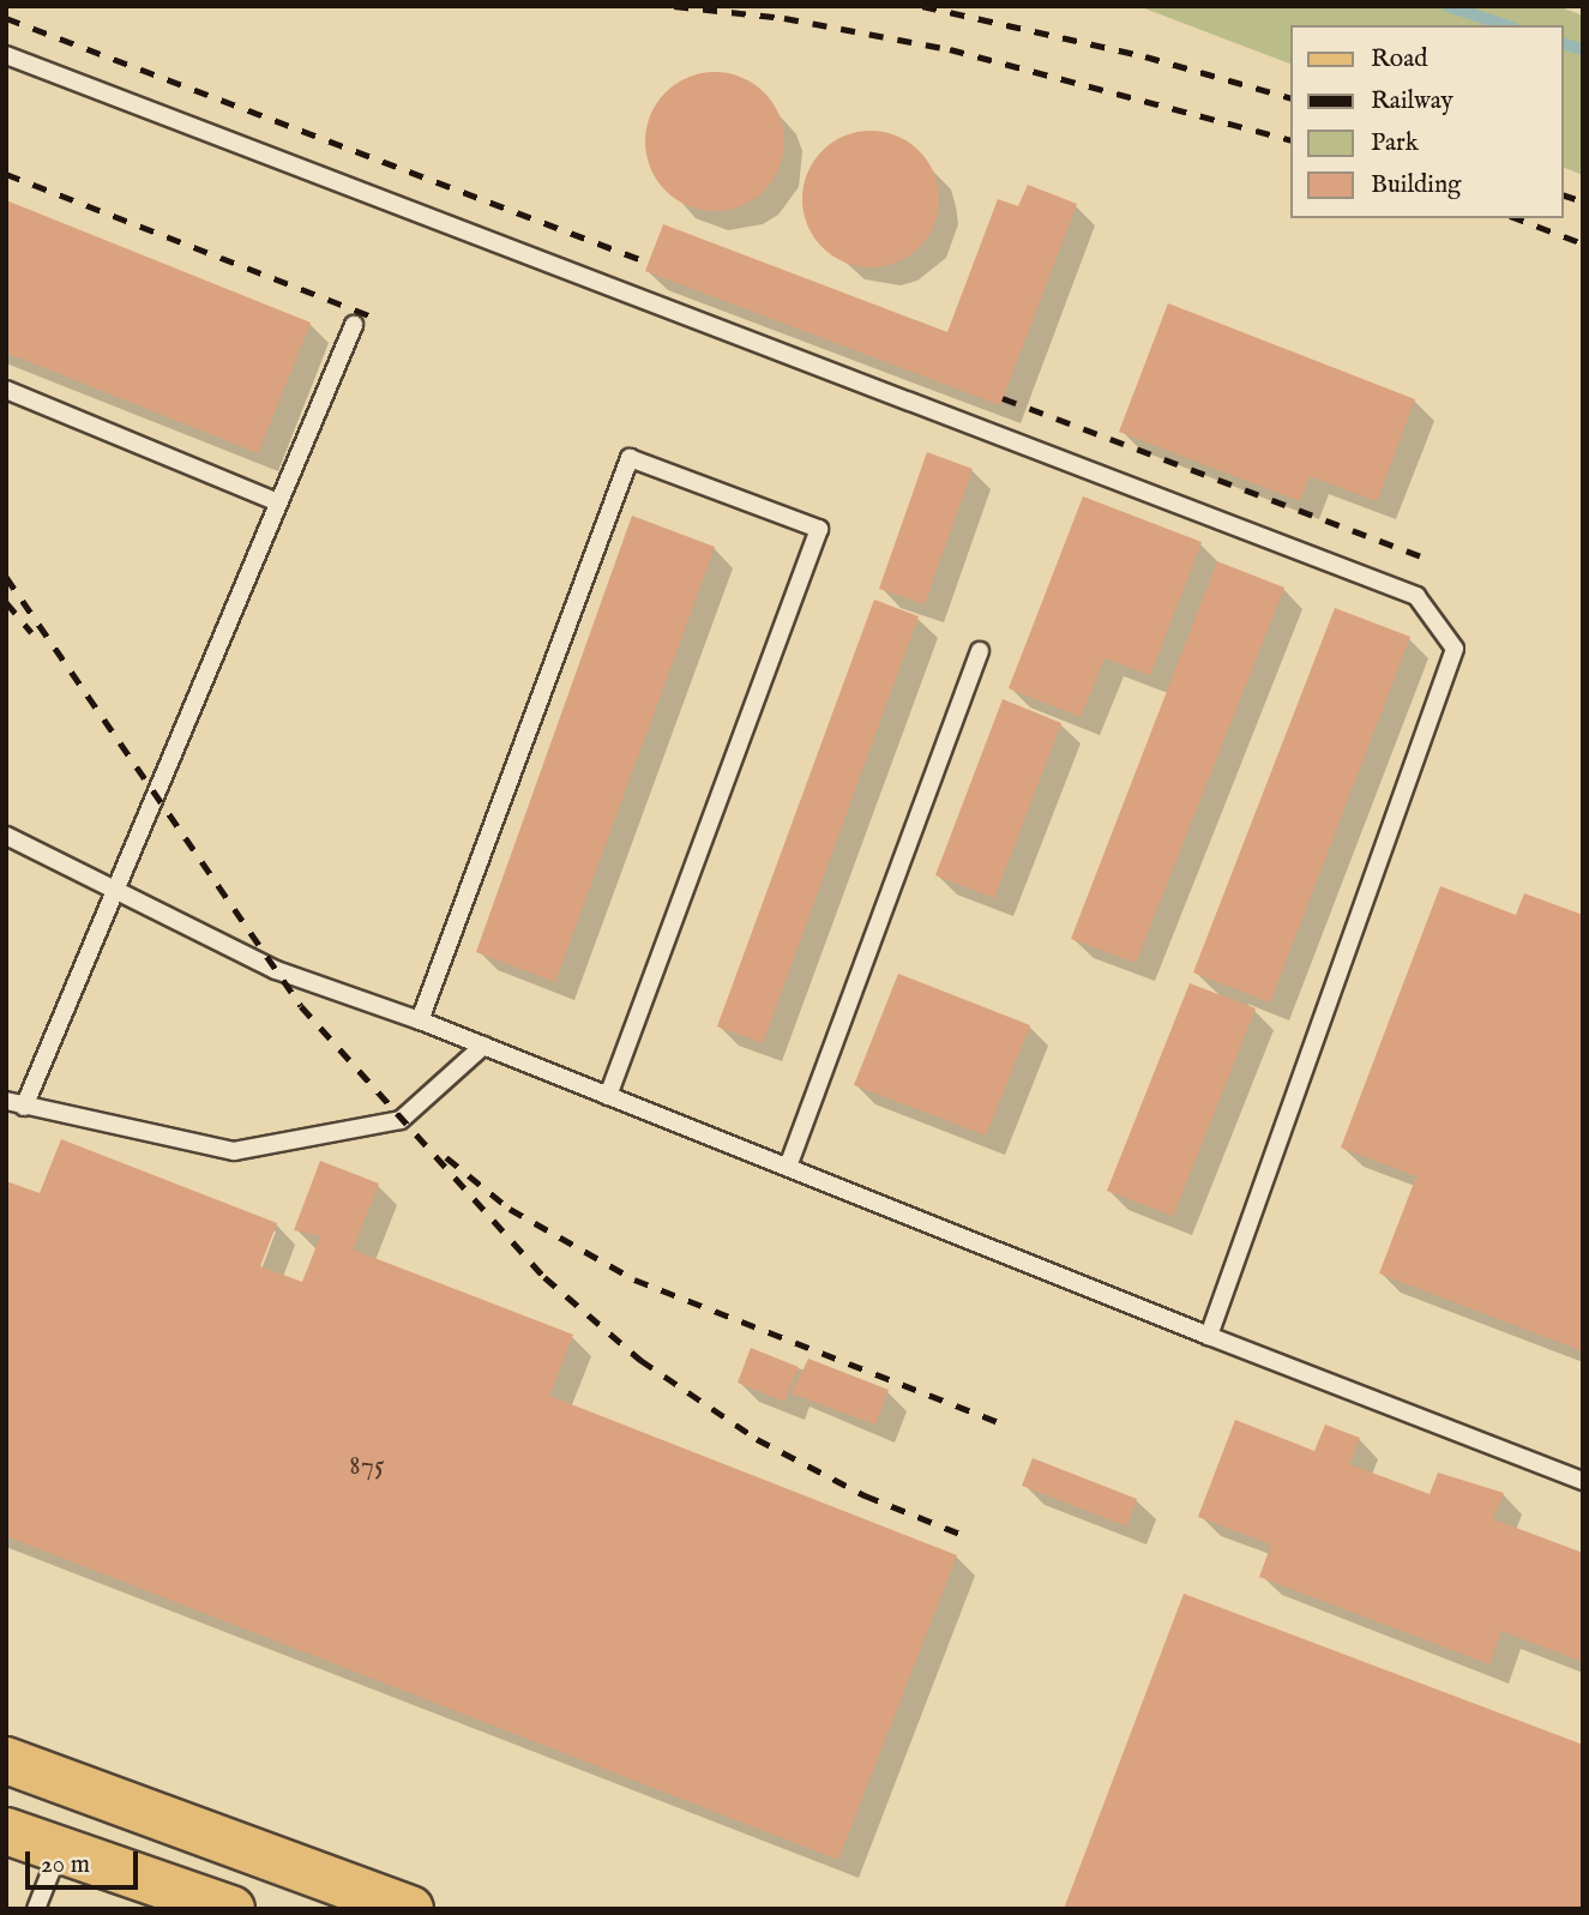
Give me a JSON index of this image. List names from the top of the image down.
{
  "house_numbers": ["875"],
  "legend": [
    "Road",
    "Railway",
    "Park",
    "Building"
  ],
  "scale_bar": "20 m"
}
